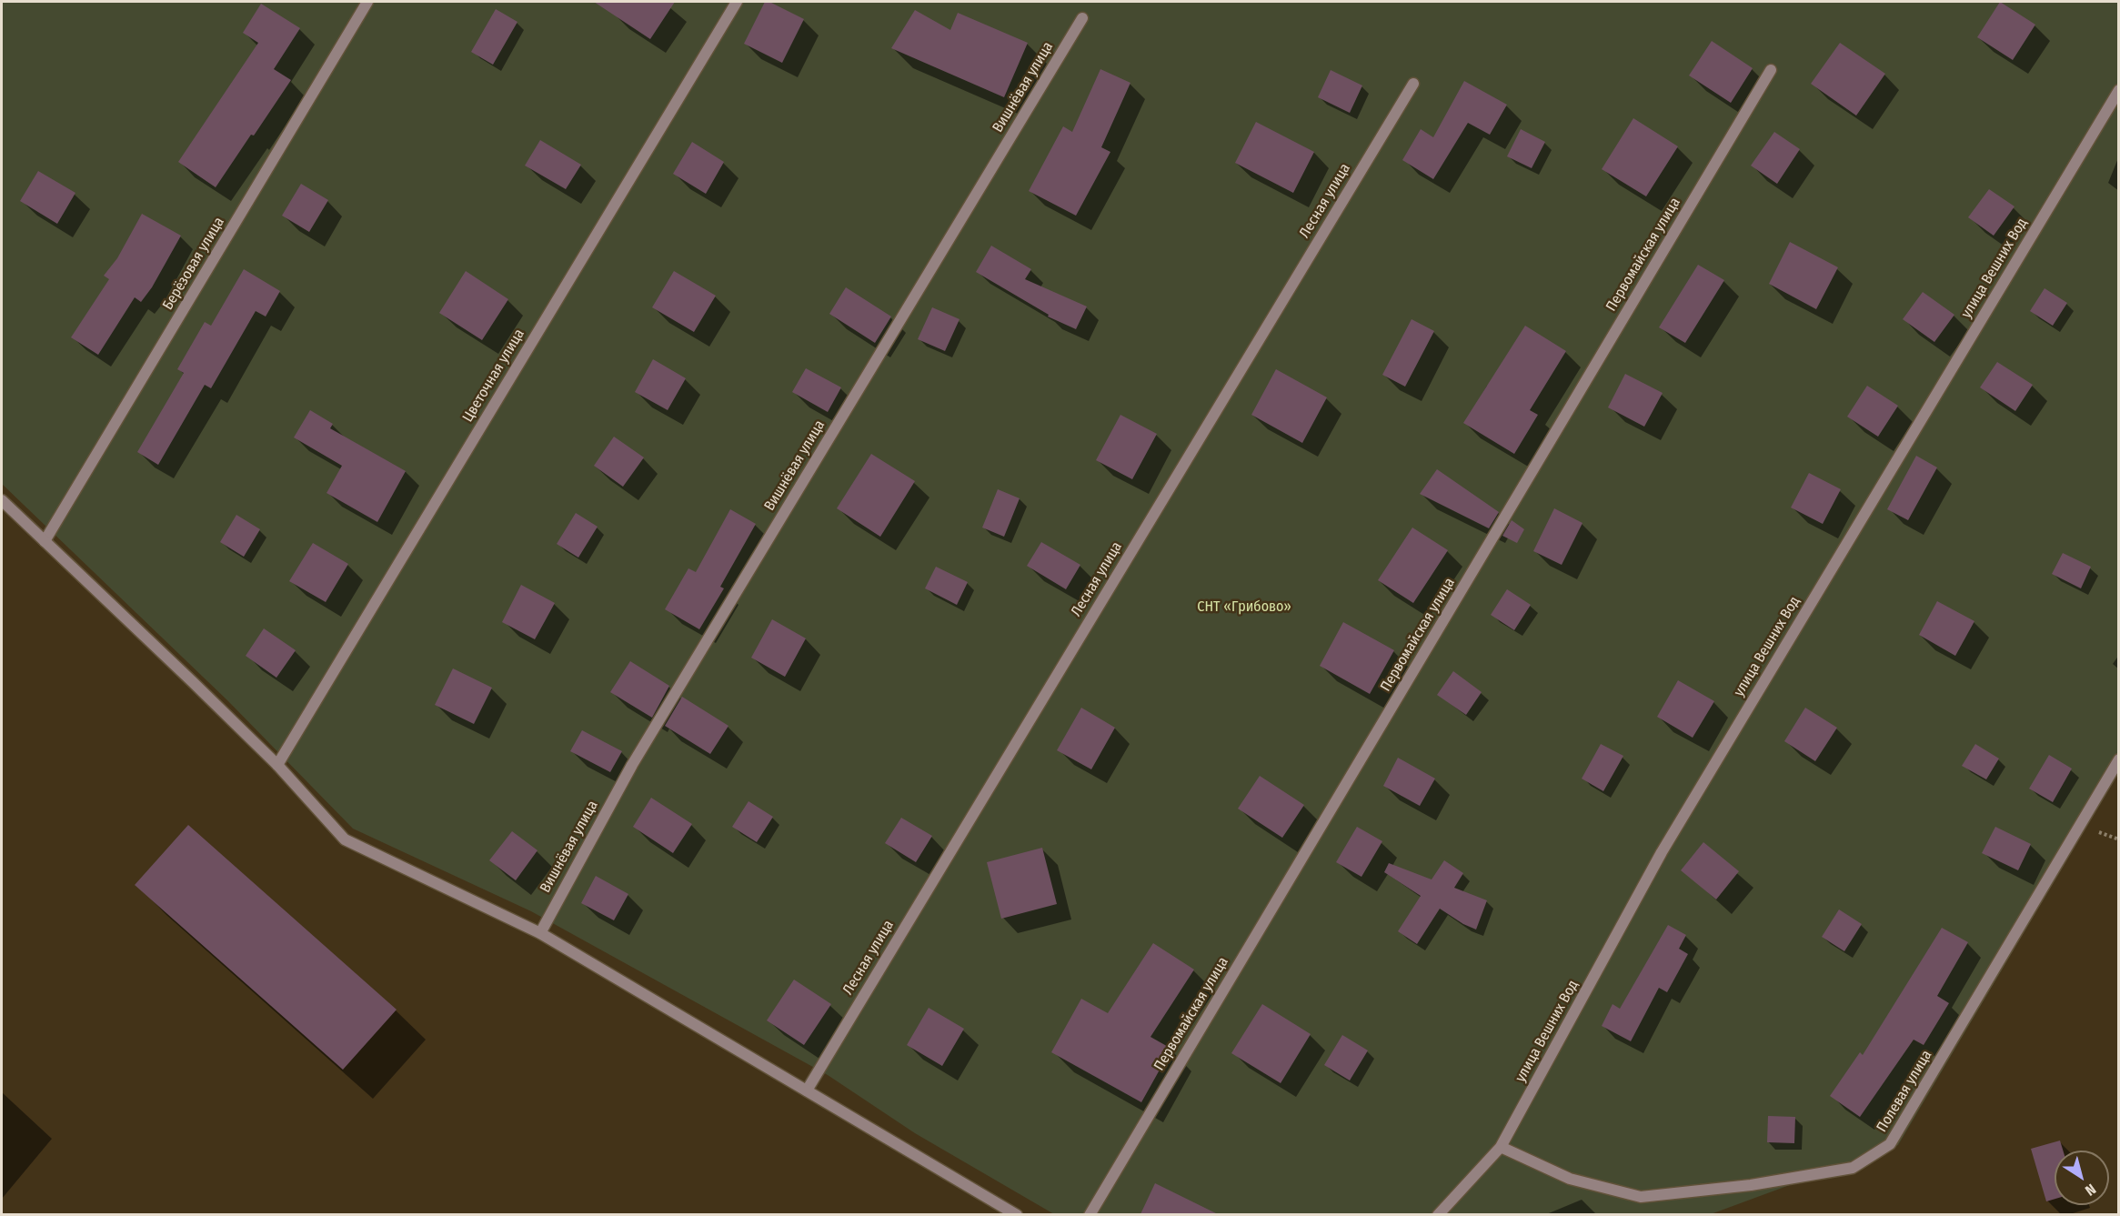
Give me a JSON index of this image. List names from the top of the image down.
{
  "streets": {
    "street": [
      "Вишнёвая улица",
      "Лесная улица",
      "Первомайская улица",
      "Берёзовая улица",
      "улица Вешних Вод",
      "Цветочная улица",
      "Полевая улица"
    ]
  },
  "crossings": [
    ["улица Вешних Вод", "Полевая улица"]
  ],
  "parks": ["СНТ «Грибово»"],
  "north": "bottom right"
}
